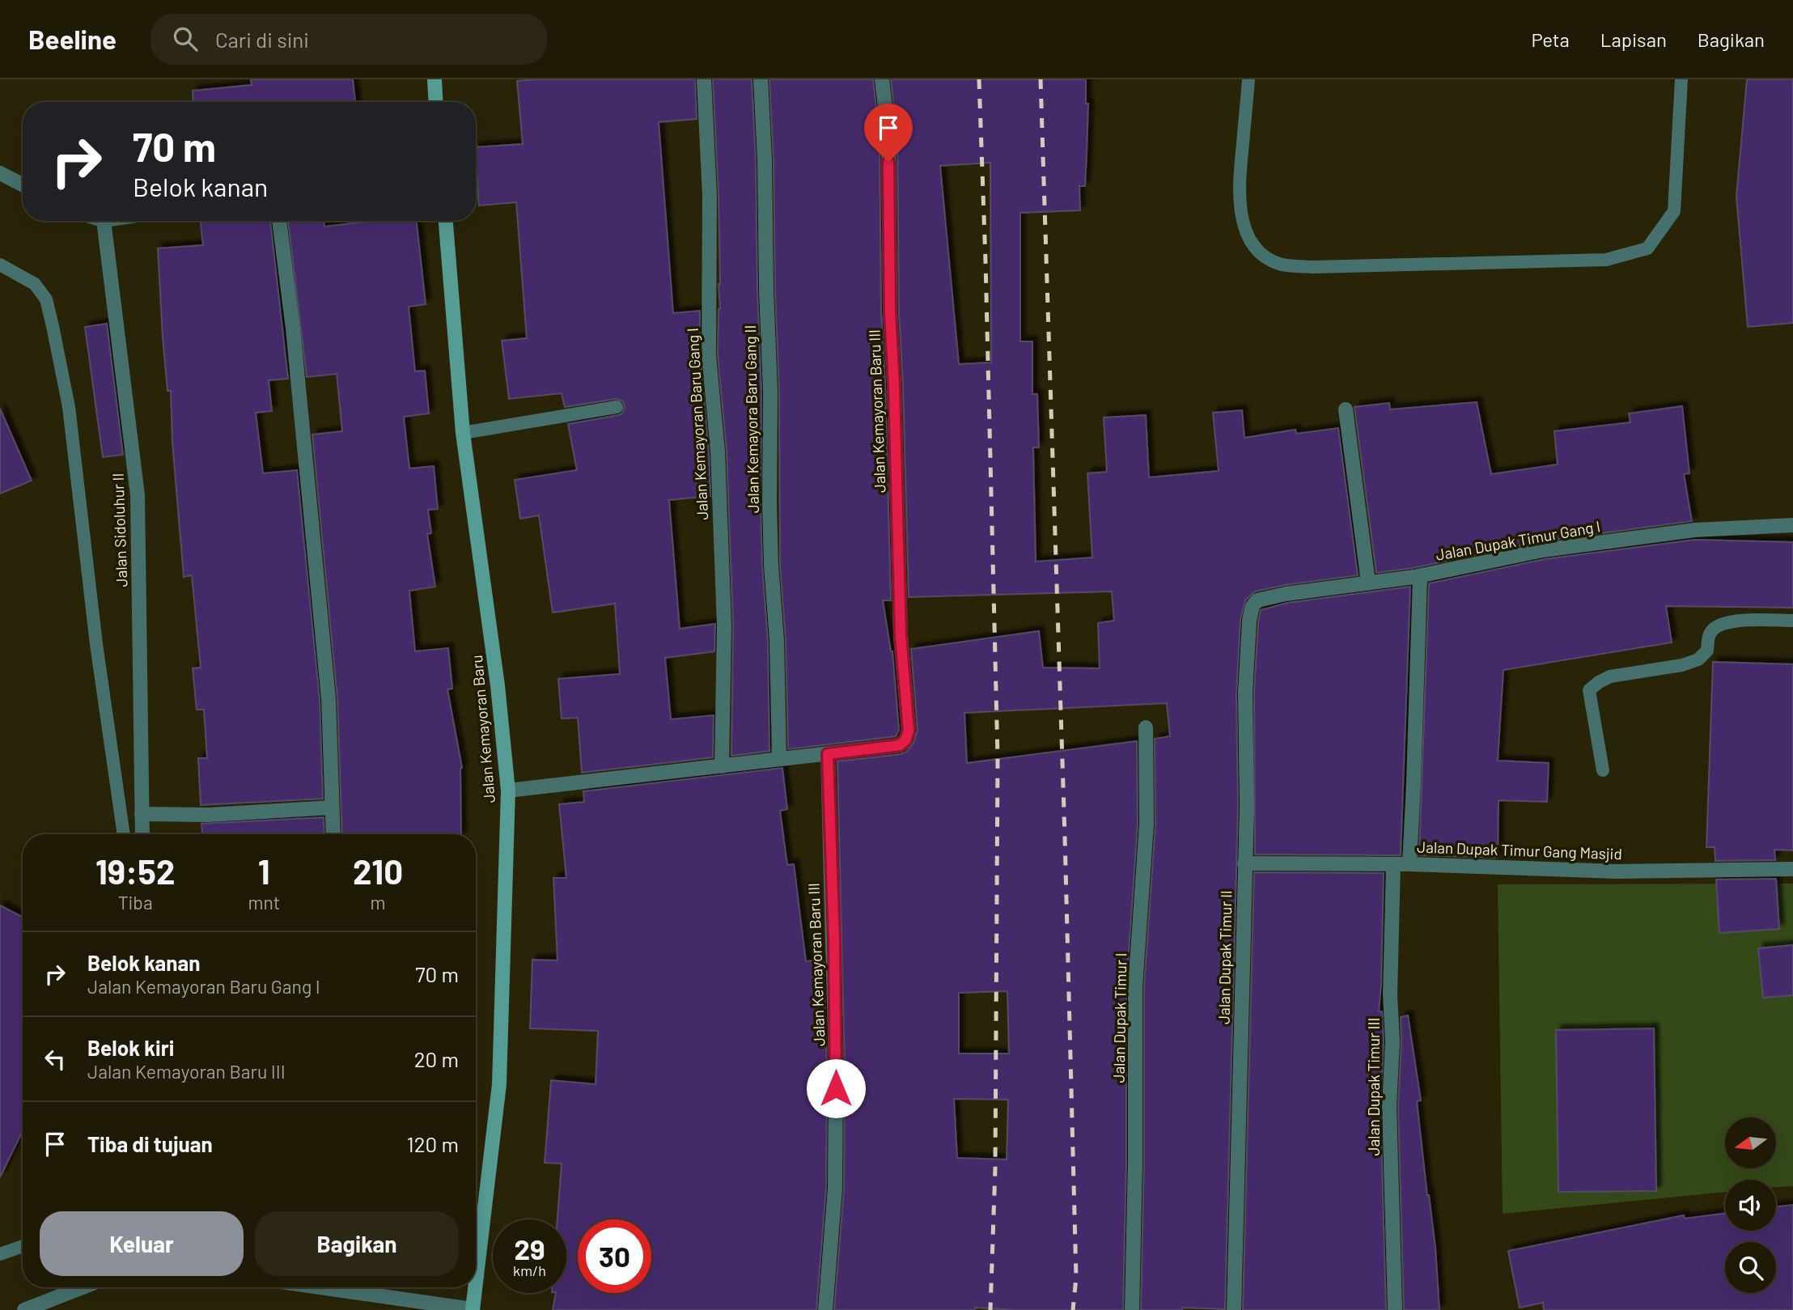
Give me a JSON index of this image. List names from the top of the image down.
{
  "streets": {
    "street": [
      "Jalan Kemayoran Baru III",
      "Jalan Kemayora Baru Gang II",
      "Jalan Kemayoran Baru Gang I",
      "Jalan Sidoluhur II",
      "Jalan Dupak Timur Gang I",
      "Jalan Kemayoran Baru",
      "Jalan Dupak Timur Gang Masjid",
      "Jalan Dupak Timur II",
      "Jalan Dupak Timur I",
      "Jalan Dupak Timur III"
    ]
  },
  "crossings": [
    ["Jalan Dupak Timur Gang I", "Jalan Dupak Timur II"],
    ["Jalan Dupak Timur Gang Masjid", "Jalan Dupak Timur II"],
    ["Jalan Dupak Timur Gang Masjid", "Jalan Dupak Timur III"]
  ],
  "north": "left",
  "page": {
    "header": "Beeline",
    "search": "Cari di sini",
    "nav": ["Peta", "Lapisan", "Bagikan"],
    "turn": ["70 m", "Belok kanan"],
    "eta": [
      "19:52",
      "Tiba",
      "1",
      "mnt",
      "210",
      "m"
    ],
    "list": [
      {
        "name": "Belok kanan",
        "note": "Jalan Kemayoran Baru Gang I",
        "value": "70 m"
      },
      {
        "name": "Belok kiri",
        "note": "Jalan Kemayoran Baru III",
        "value": "20 m"
      },
      {
        "name": "Tiba di tujuan",
        "value": "120 m"
      }
    ],
    "buttons": ["Keluar", "Bagikan"],
    "speed": "29 km/h",
    "limit": "30"
  }
}
